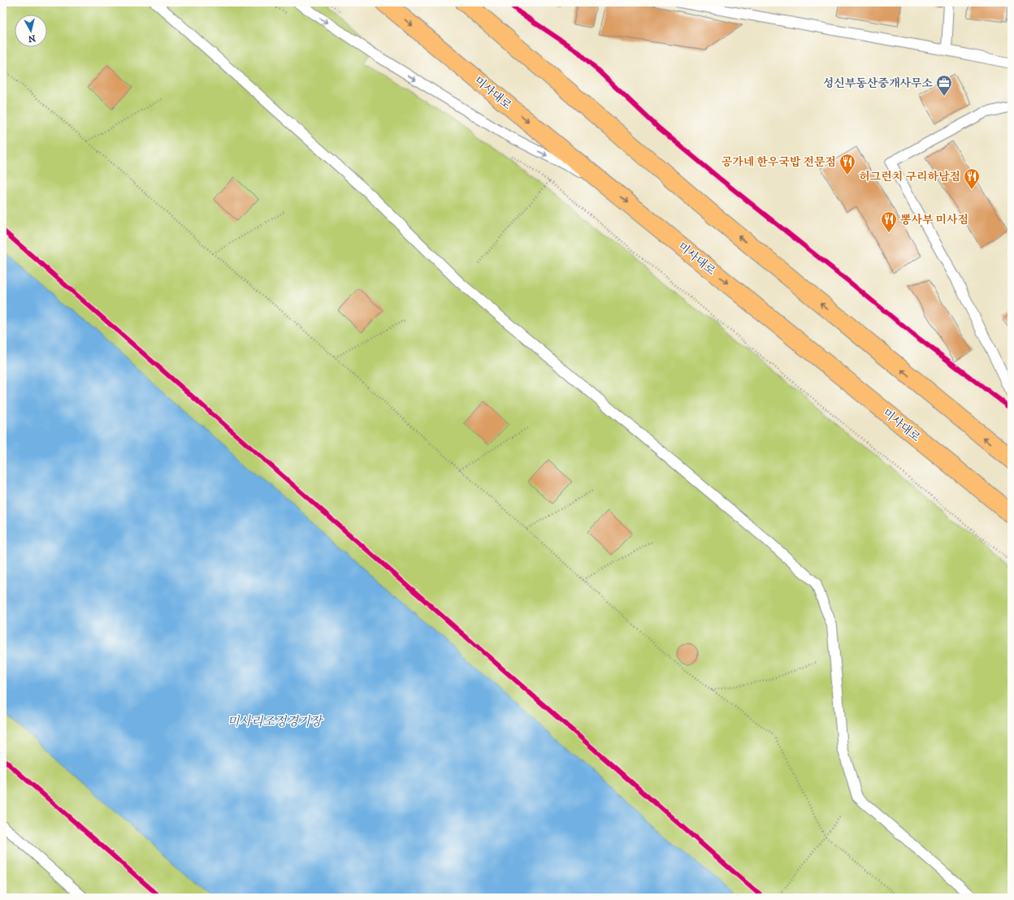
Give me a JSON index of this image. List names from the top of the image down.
{
  "streets": {
    "main road": ["미사대로"]
  },
  "water": ["미사리조정경기장"],
  "places": {
    "office": ["성신부동산중개사무소"],
    "restaurant": ["공가네 한우국밥 전문점", "허그런치 구리하남점", "뽕사부 미사점"]
  },
  "north": "bottom"
}
